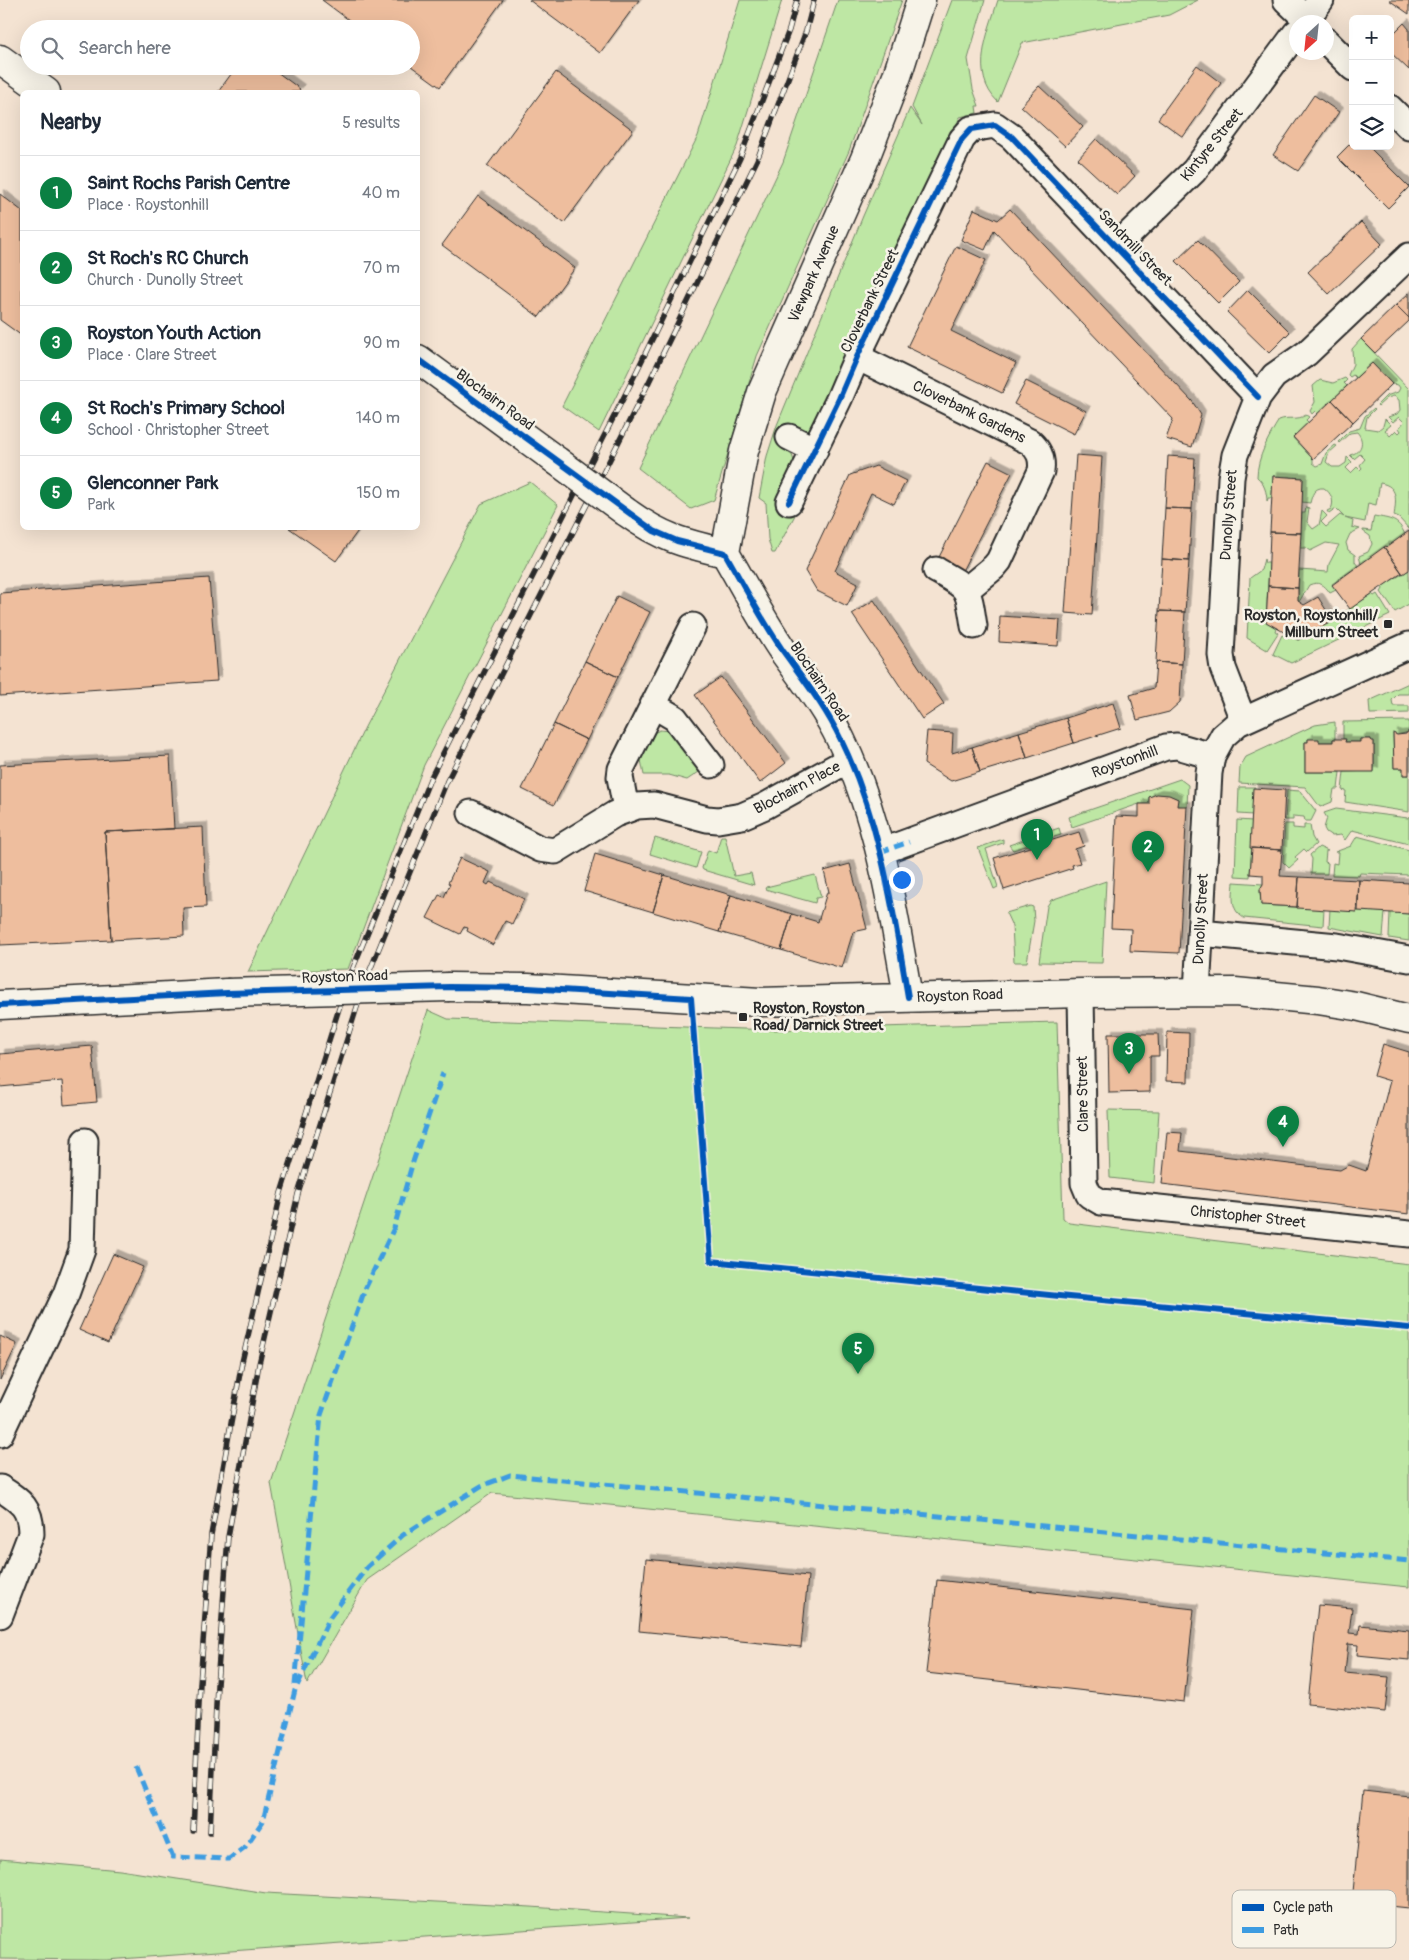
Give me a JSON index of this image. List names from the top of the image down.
{
  "streets": {
    "street": [
      "Kintyre Street",
      "Sandmill Street",
      "Viewpark Avenue",
      "Cloverbank Street",
      "Blochairn Road",
      "Cloverbank Gardens",
      "Dunolly Street",
      "Roystonhill",
      "Blochairn Place",
      "Royston Road",
      "Clare Street",
      "Christopher Street"
    ]
  },
  "crossings": [
    ["Kintyre Street", "Sandmill Street"],
    ["Sandmill Street", "Cloverbank Street"],
    ["Sandmill Street", "Dunolly Street"],
    ["Viewpark Avenue", "Blochairn Road"],
    ["Cloverbank Street", "Cloverbank Gardens"],
    ["Blochairn Road", "Roystonhill"],
    ["Blochairn Road", "Blochairn Place"],
    ["Blochairn Road", "Royston Road"],
    ["Dunolly Street", "Roystonhill"],
    ["Dunolly Street", "Royston Road"],
    ["Royston Road", "Clare Street"],
    ["Clare Street", "Christopher Street"]
  ],
  "places": {
    "transit": ["Royston, Roystonhill/ Millburn Street", "Royston, Royston Road/ Darnick Street"]
  },
  "legend": ["Cycle path", "Path"],
  "north": "bottom left",
  "page": {
    "map_buttons": ["+", "−"],
    "search": "Search here",
    "heading": ["Nearby", "5 results"],
    "list": [
      {
        "mark": "1",
        "name": "Saint Rochs Parish Centre",
        "note": "Place · Roystonhill",
        "value": "40 m"
      },
      {
        "mark": "2",
        "name": "St Roch's RC Church",
        "note": "Church · Dunolly Street",
        "value": "70 m"
      },
      {
        "mark": "3",
        "name": "Royston Youth Action",
        "note": "Place · Clare Street",
        "value": "90 m"
      },
      {
        "mark": "4",
        "name": "St Roch's Primary School",
        "note": "School · Christopher Street",
        "value": "140 m"
      },
      {
        "mark": "5",
        "name": "Glenconner Park",
        "note": "Park",
        "value": "150 m"
      }
    ],
    "pins": [
      "1",
      "2",
      "3",
      "4",
      "5"
    ]
  }
}
